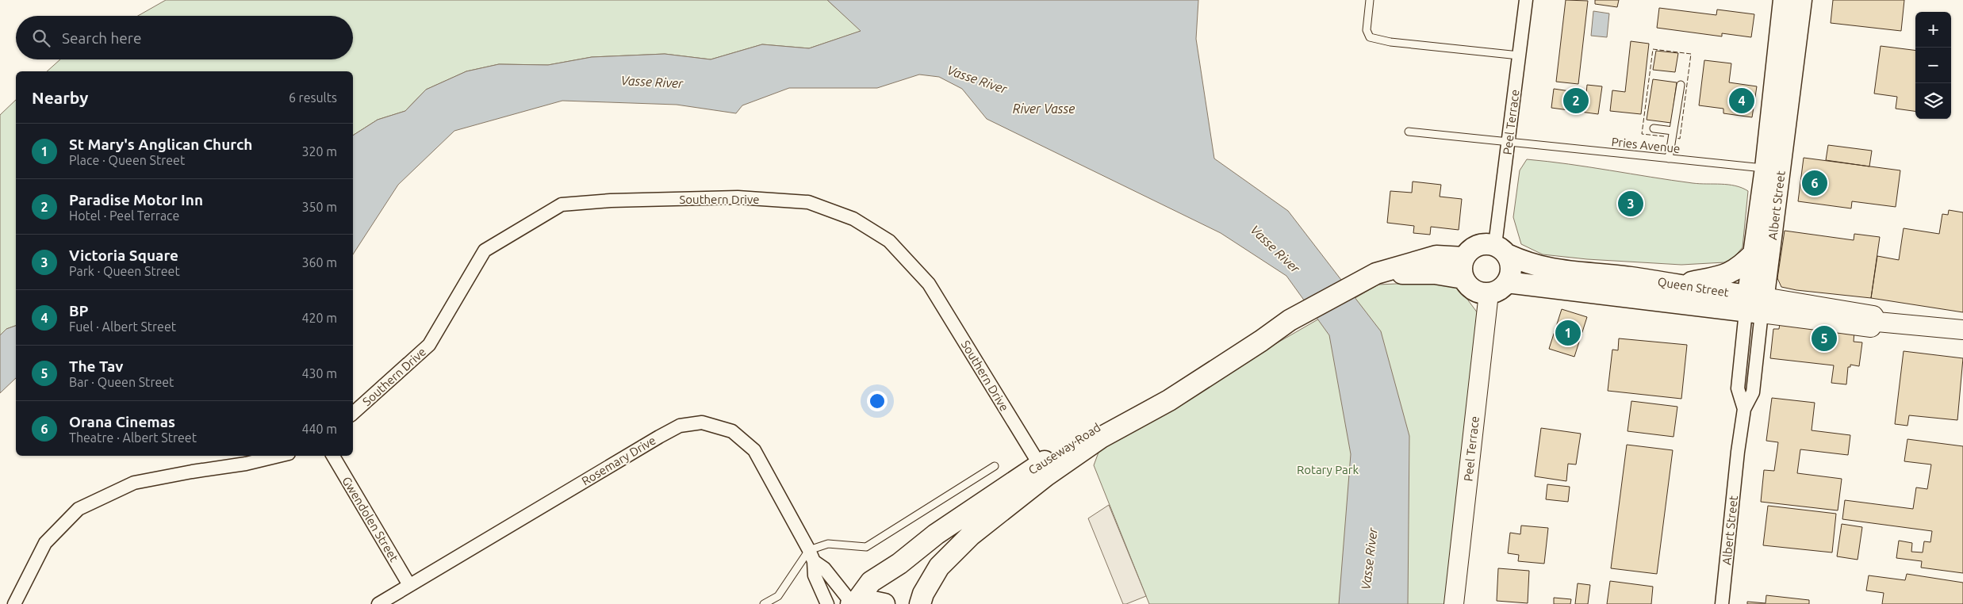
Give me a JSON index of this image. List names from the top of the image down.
{
  "streets": {
    "main road": ["Albert Street", "Queen Street", "Causeway Road"],
    "street": [
      "Peel Terrace",
      "Southern Drive",
      "Rosemary Drive",
      "Gwendolen Street"
    ],
    "lane": ["Pries Avenue"]
  },
  "crossings": [
    ["Peel Terrace", "Pries Avenue"],
    ["Peel Terrace", "Queen Street"],
    ["Peel Terrace", "Causeway Road"],
    ["Pries Avenue", "Albert Street"],
    ["Southern Drive", "Causeway Road"],
    ["Albert Street", "Queen Street"],
    ["Queen Street", "Causeway Road"],
    ["Causeway Road", "Rosemary Drive"],
    ["Rosemary Drive", "Gwendolen Street"]
  ],
  "water": ["Vasse River", "River Vasse"],
  "parks": ["Rotary Park"],
  "page": {
    "map_buttons": ["+", "−"],
    "search": "Search here",
    "heading": ["Nearby", "6 results"],
    "pins": [
      "2",
      "4",
      "6",
      "3",
      "1",
      "5"
    ],
    "list": [
      {
        "mark": "1",
        "name": "St Mary's Anglican Church",
        "note": "Place · Queen Street",
        "value": "320 m"
      },
      {
        "mark": "2",
        "name": "Paradise Motor Inn",
        "note": "Hotel · Peel Terrace",
        "value": "350 m"
      },
      {
        "mark": "3",
        "name": "Victoria Square",
        "note": "Park · Queen Street",
        "value": "360 m"
      },
      {
        "mark": "4",
        "name": "BP",
        "note": "Fuel · Albert Street",
        "value": "420 m"
      },
      {
        "mark": "5",
        "name": "The Tav",
        "note": "Bar · Queen Street",
        "value": "430 m"
      },
      {
        "mark": "6",
        "name": "Orana Cinemas",
        "note": "Theatre · Albert Street",
        "value": "440 m"
      }
    ]
  }
}
